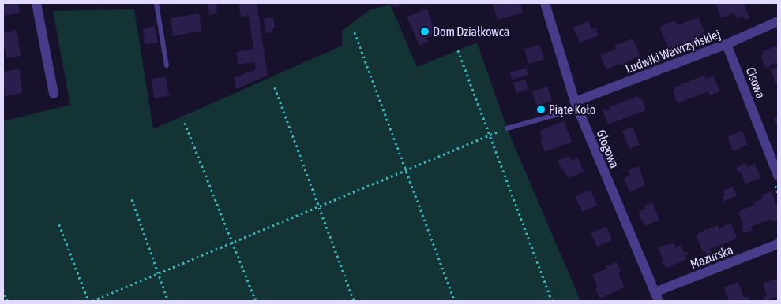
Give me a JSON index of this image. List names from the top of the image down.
{
  "streets": {
    "street": [
      "Ludwiki Wawrzyńskiej",
      "Cisowa",
      "Głogowa",
      "Mazurska"
    ]
  },
  "crossings": [
    ["Ludwiki Wawrzyńskiej", "Cisowa"],
    ["Ludwiki Wawrzyńskiej", "Głogowa"],
    ["Głogowa", "Mazurska"]
  ],
  "places": ["Dom Działkowca", "Piąte Koło"]
}
